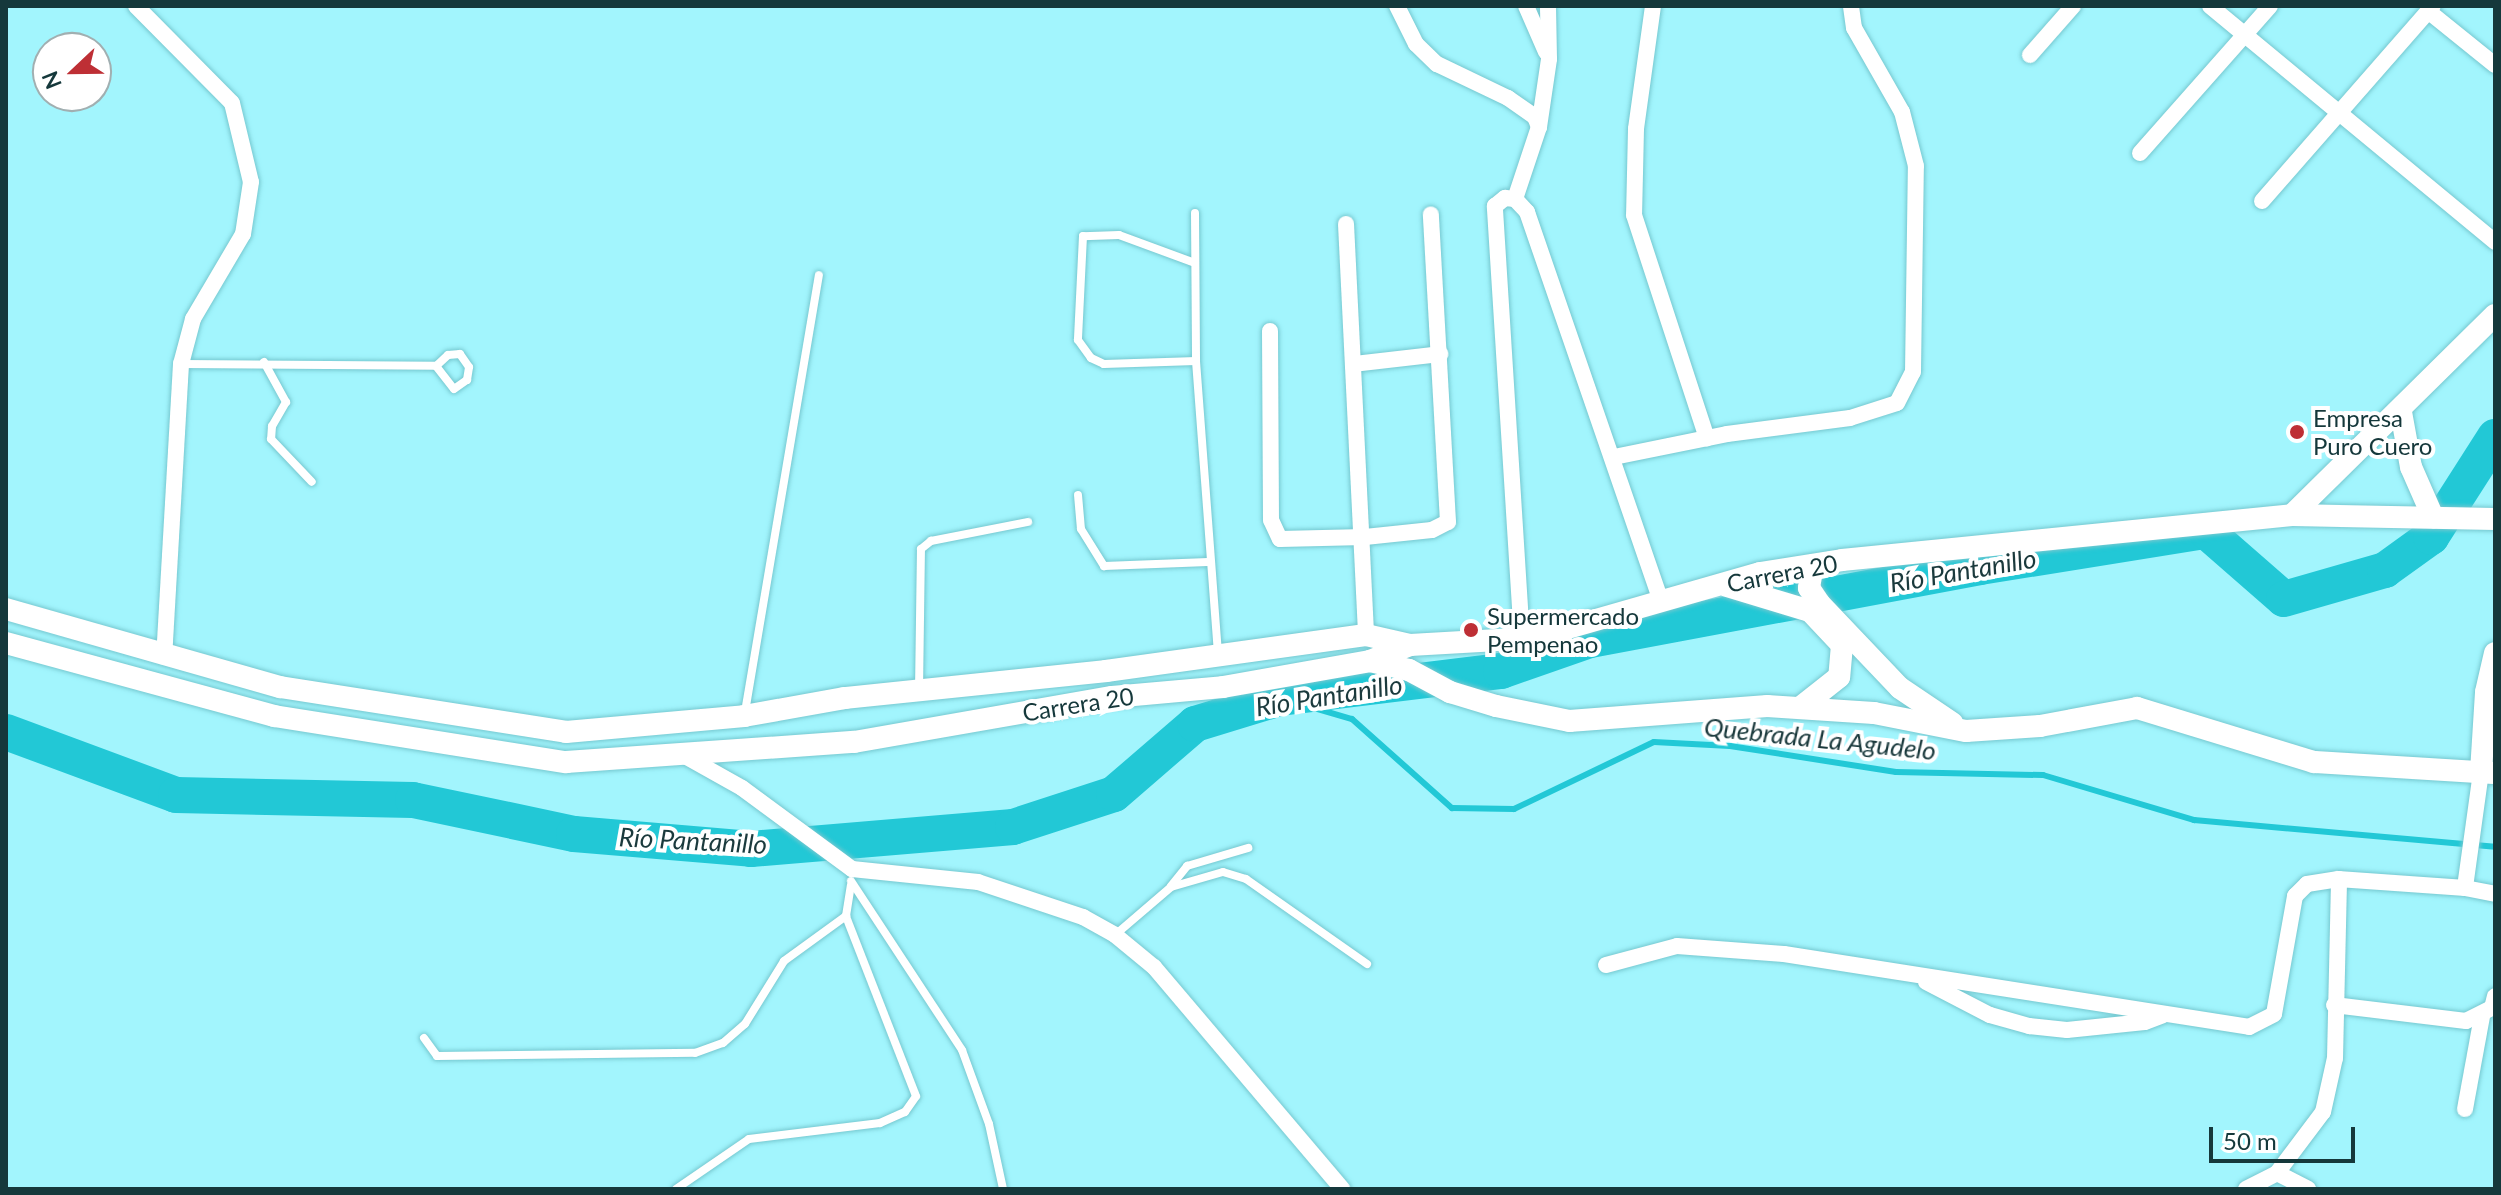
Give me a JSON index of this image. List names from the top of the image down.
{
  "streets": {
    "main road": ["Carrera 20"]
  },
  "water": ["Río Pantanillo", "Quebrada La Agudelo"],
  "places": ["Empresa Puro Cuero", "Supermercado Pempenao"],
  "scale_bar": "50 m",
  "north": "left"
}
